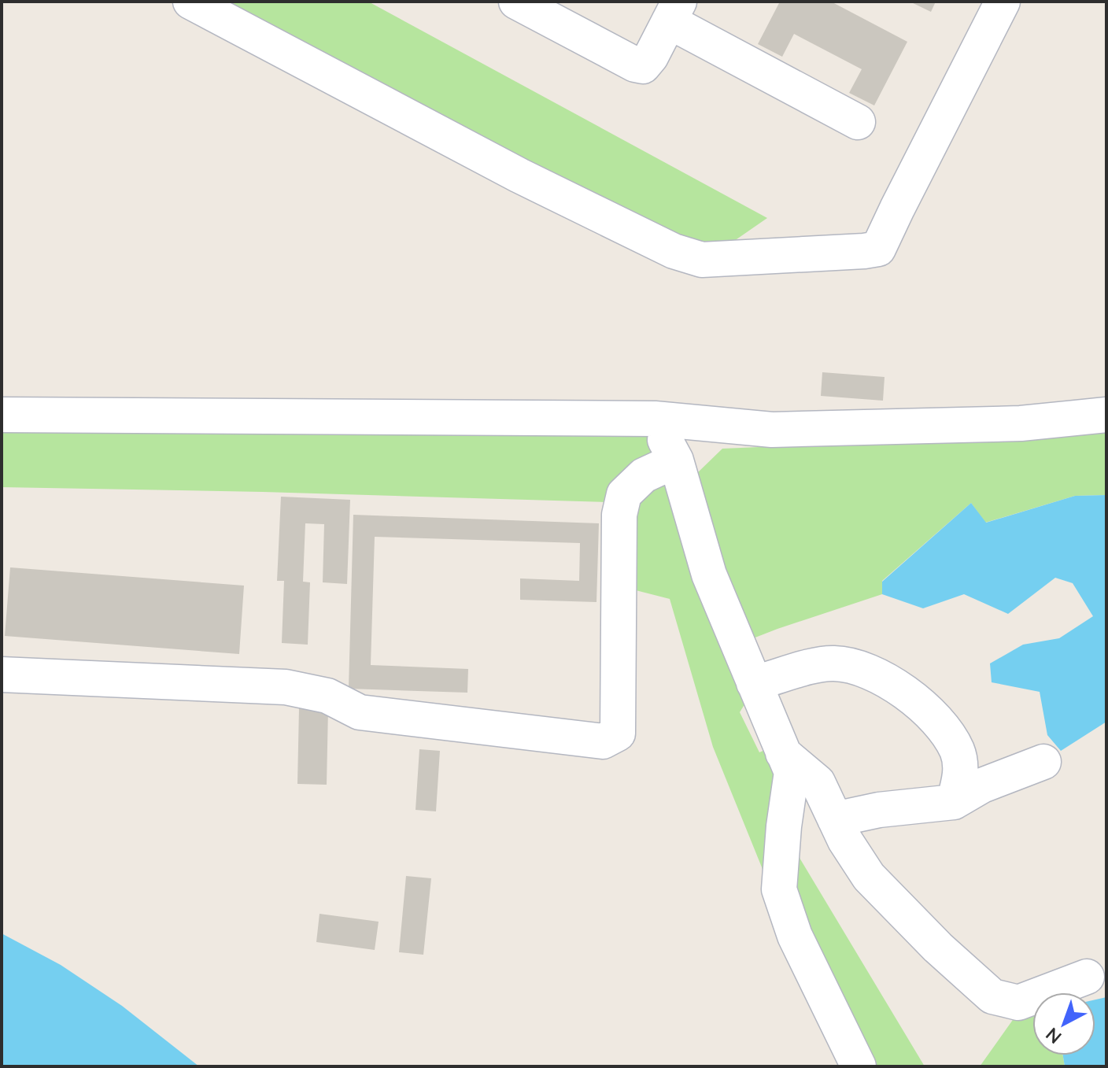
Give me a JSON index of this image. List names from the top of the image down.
{
  "north": "bottom left"
}
